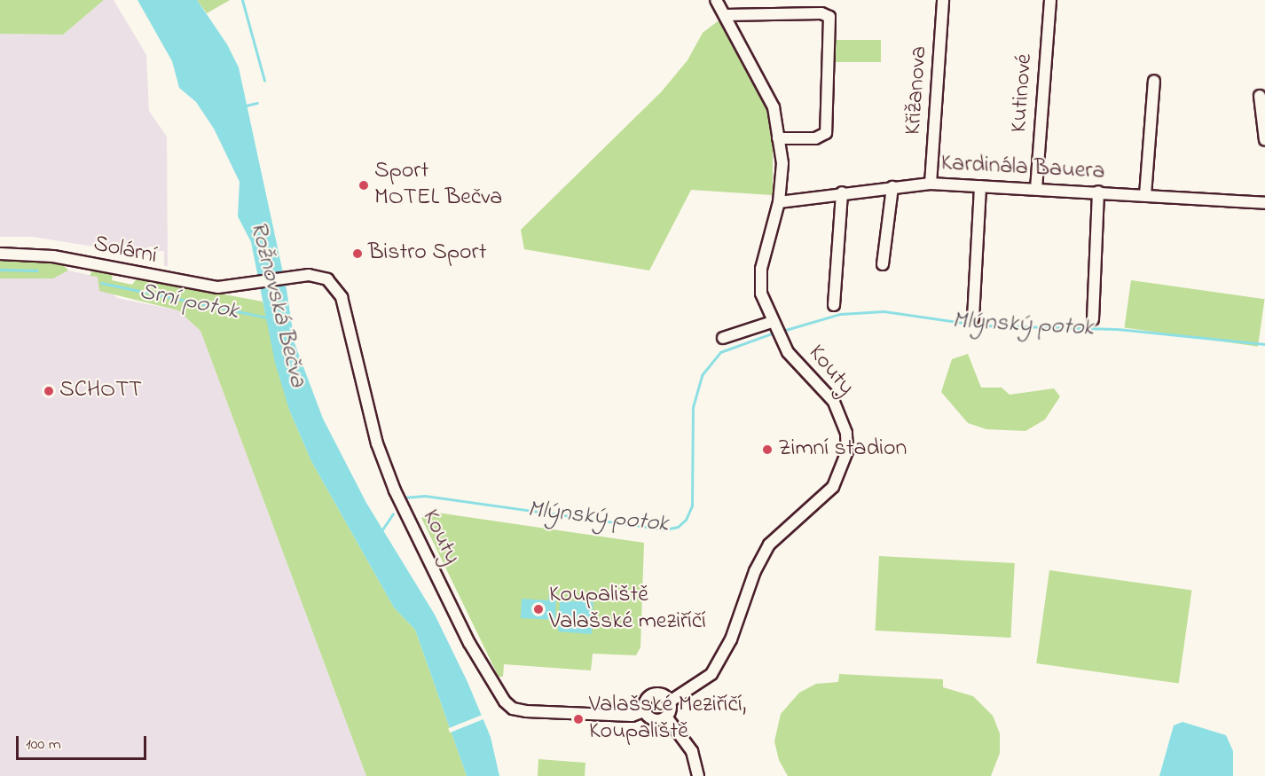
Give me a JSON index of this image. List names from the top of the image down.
{
  "streets": {
    "street": [
      "Křižanova",
      "Kutinové",
      "Kardinála Bauera",
      "Solární",
      "Kouty"
    ]
  },
  "crossings": [
    ["Křižanova", "Kardinála Bauera"],
    ["Kutinové", "Kardinála Bauera"],
    ["Kardinála Bauera", "Kouty"],
    ["Solární", "Kouty"]
  ],
  "water": ["Srní potok", "Rožnovská Bečva", "Mlýnský potok"],
  "places": [
    "Sport MOTEL Bečva",
    "Bistro Sport",
    "SCHOTT",
    "Zimní stadion",
    "Koupaliště Valašské meziříčí",
    "Valašské Meziříčí, Koupaliště"
  ],
  "scale_bar": "100 m"
}
